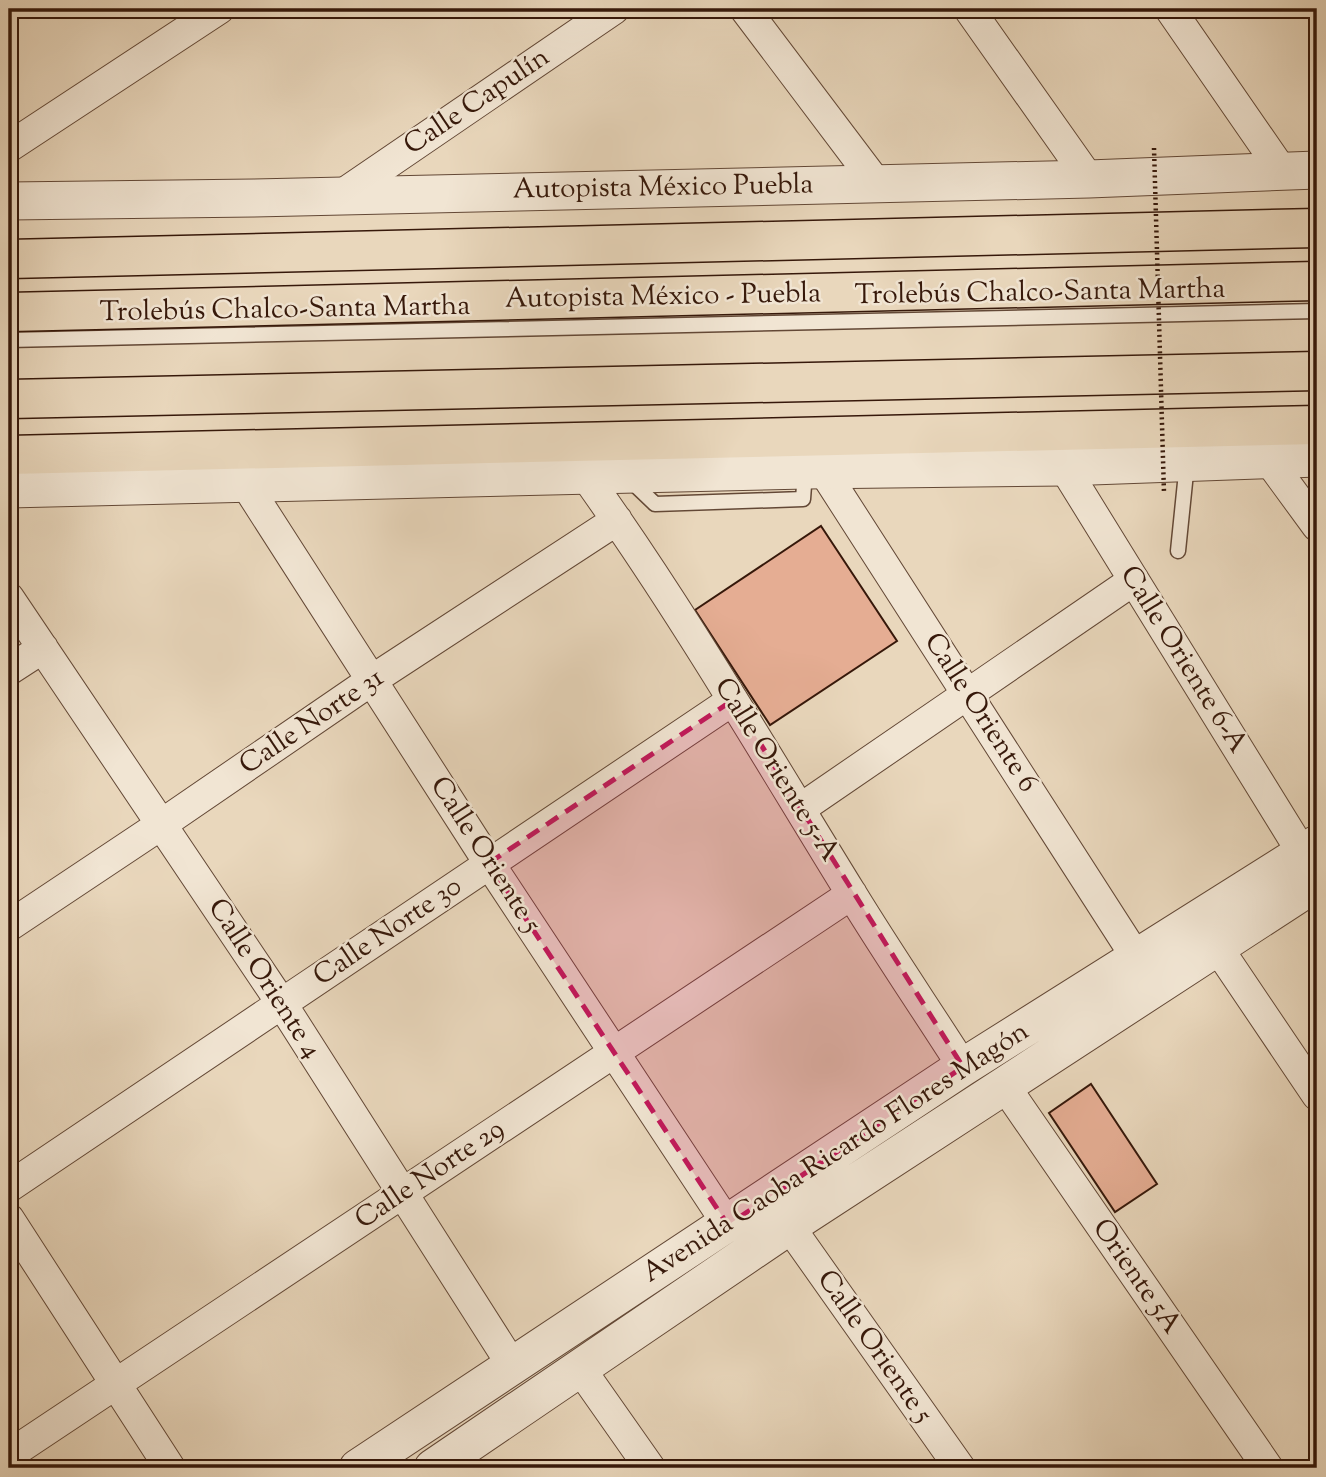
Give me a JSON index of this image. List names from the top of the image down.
{
  "streets": {
    "highway": ["Autopista México Puebla", "Autopista México - Puebla"],
    "street": [
      "Calle Capulín",
      "Calle Oriente 6-A",
      "Calle Oriente 6",
      "Calle Norte 31",
      "Calle Oriente 5-A",
      "Calle Oriente 5",
      "Calle Norte 30",
      "Calle Oriente 4",
      "Avenida Caoba Ricardo Flores Magón",
      "Calle Norte 29",
      "Oriente 5A"
    ],
    "lane": ["Trolebús Chalco-Santa Martha"]
  },
  "crossings": [
    ["Calle Capulín", "Autopista México Puebla"],
    ["Calle Oriente 6-A", "Avenida Caoba Ricardo Flores Magón"],
    ["Calle Oriente 6", "Avenida Caoba Ricardo Flores Magón"],
    ["Calle Norte 31", "Calle Oriente 5-A"],
    ["Calle Norte 31", "Calle Oriente 5"],
    ["Calle Norte 31", "Calle Oriente 4"],
    ["Calle Oriente 5-A", "Calle Norte 30"],
    ["Calle Oriente 5-A", "Avenida Caoba Ricardo Flores Magón"],
    ["Calle Oriente 5-A", "Calle Norte 29"],
    ["Calle Oriente 5", "Calle Norte 30"],
    ["Calle Oriente 5", "Avenida Caoba Ricardo Flores Magón"],
    ["Calle Oriente 5", "Calle Norte 29"],
    ["Calle Norte 30", "Calle Oriente 4"],
    ["Calle Oriente 4", "Avenida Caoba Ricardo Flores Magón"],
    ["Calle Oriente 4", "Calle Norte 29"],
    ["Avenida Caoba Ricardo Flores Magón", "Oriente 5A"]
  ]
}
